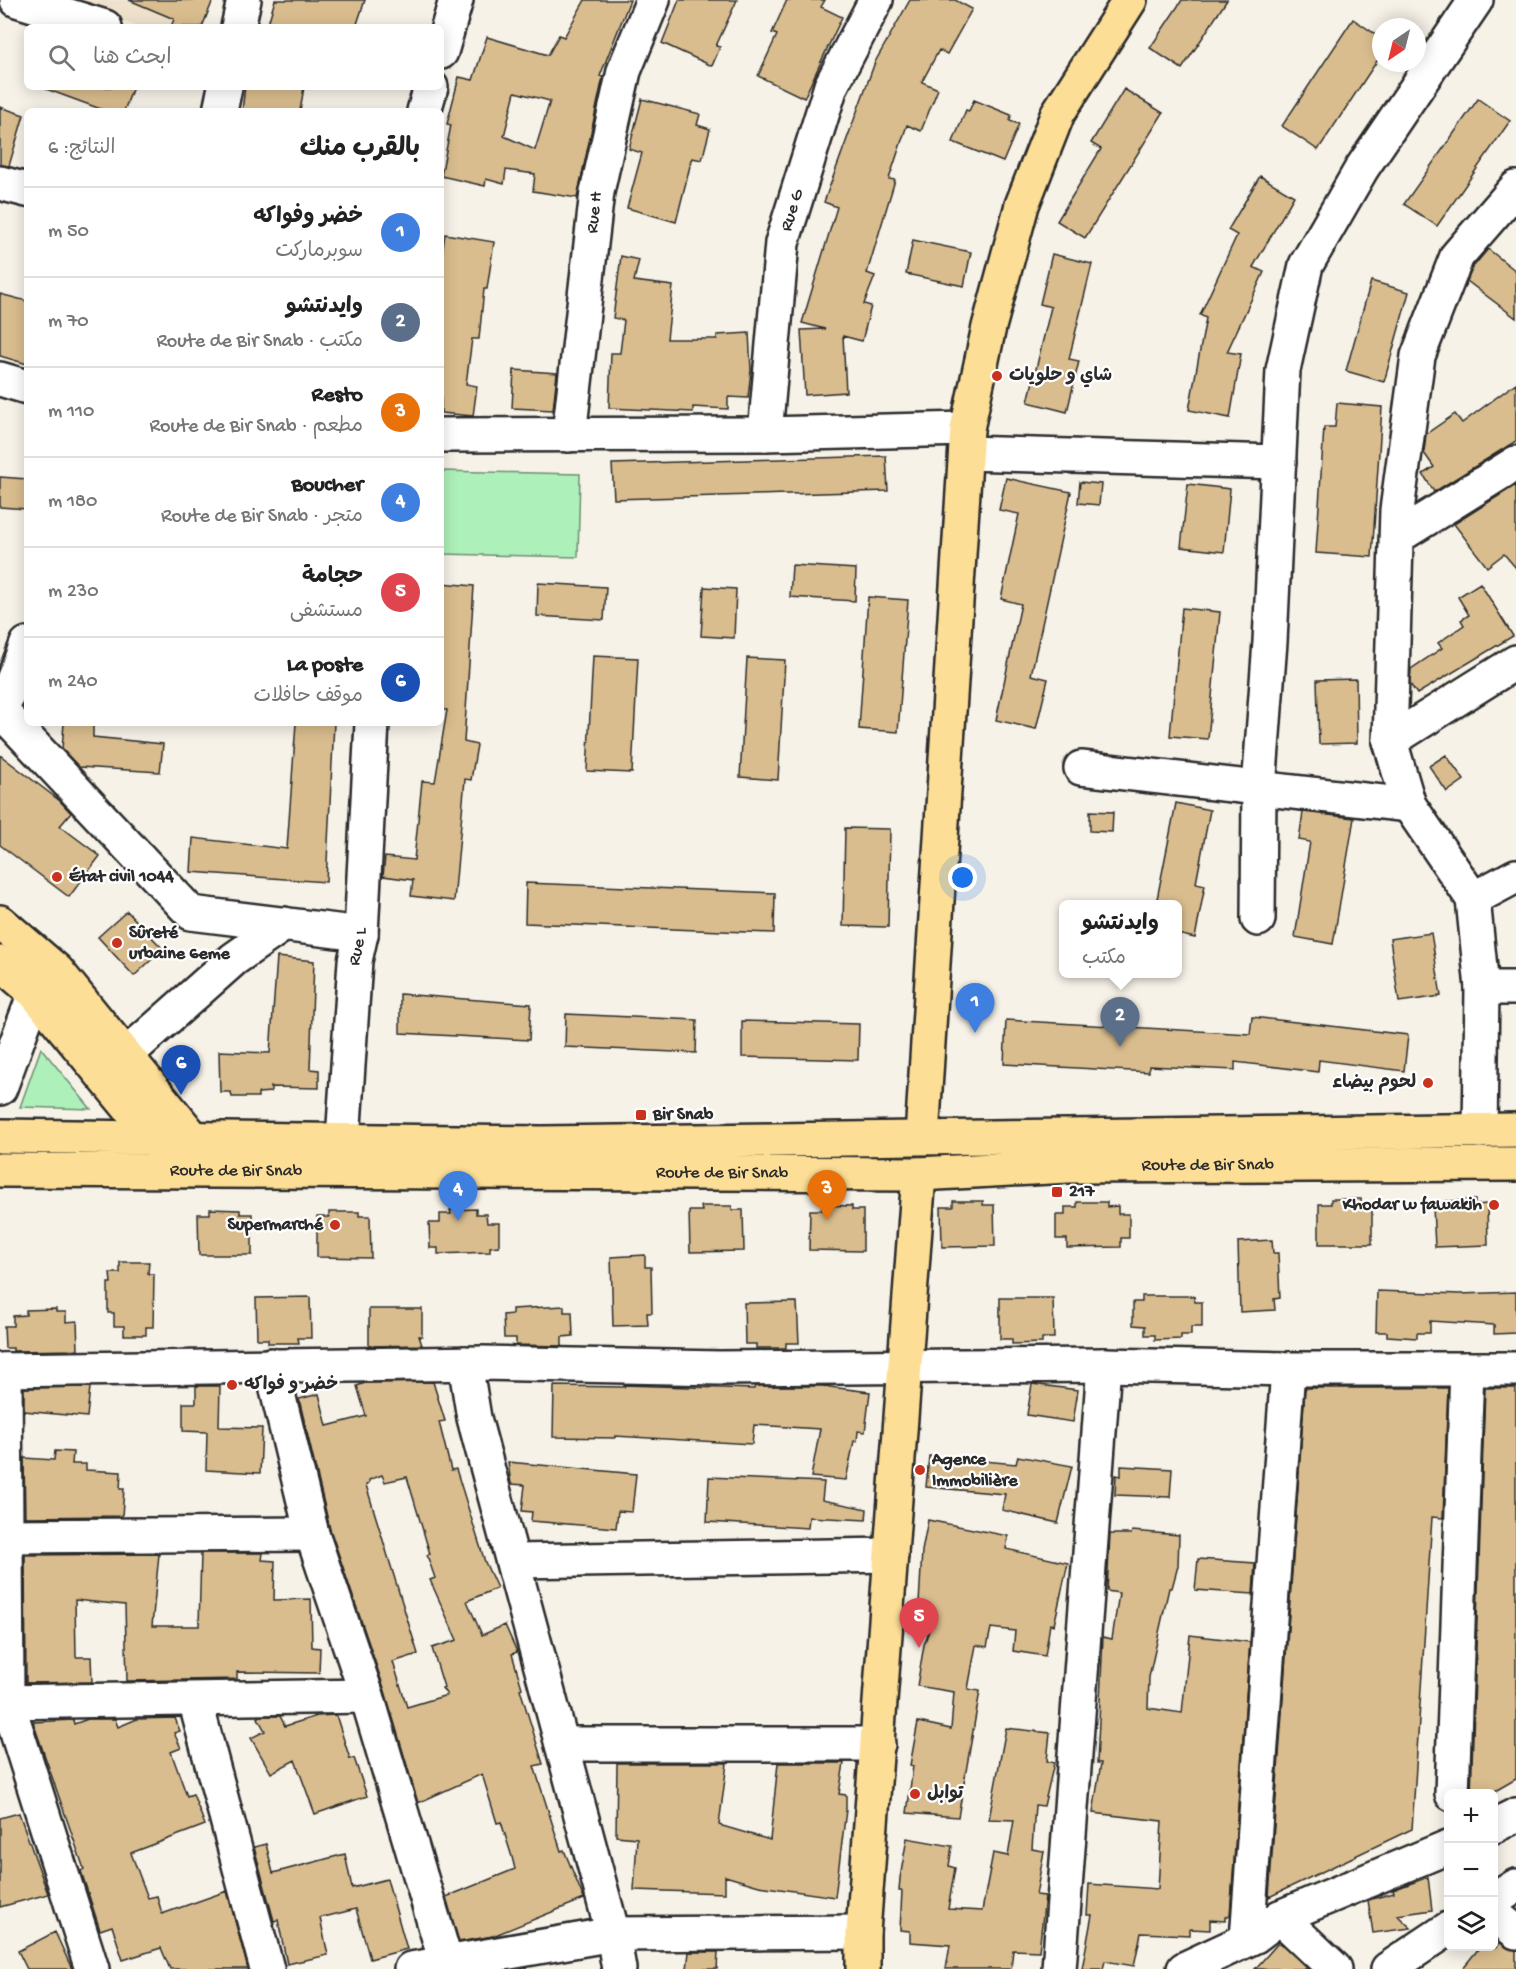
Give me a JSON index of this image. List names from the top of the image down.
{
  "streets": {
    "main road": ["Route de Bir Snab"],
    "street": ["Rue G", "Rue H", "Rue L"]
  },
  "crossings": [
    ["Rue L", "Route de Bir Snab"]
  ],
  "places": {
    "other": [
      "شاي و حلويات",
      "État civil 1044",
      "Sûreté urbaine 6eme",
      "لحوم بيضاء",
      "Khodar w fawakih",
      "Supermarché",
      "خضر و فواكه",
      "Agence Immobilière",
      "توابل"
    ],
    "transit": ["Bir Snab", "217"]
  },
  "north": "bottom left",
  "page": {
    "search": "ابحث هنا",
    "heading": ["بالقرب منك", "النتائج: 6"],
    "list": [
      {
        "mark": "1",
        "name": "خضر وفواكه",
        "note": "سوبرماركت",
        "value": "50 m"
      },
      {
        "mark": "2",
        "name": "وايدنتشو",
        "note": "مكتب · Route de Bir Snab",
        "value": "70 m"
      },
      {
        "mark": "3",
        "name": "Resto",
        "note": "مطعم · Route de Bir Snab",
        "value": "110 m"
      },
      {
        "mark": "4",
        "name": "Boucher",
        "note": "متجر · Route de Bir Snab",
        "value": "180 m"
      },
      {
        "mark": "5",
        "name": "حجامة",
        "note": "مستشفى",
        "value": "230 m"
      },
      {
        "mark": "6",
        "name": "La poste",
        "note": "موقف حافلات",
        "value": "240 m"
      }
    ],
    "popup": ["وايدنتشو", "مكتب"],
    "pins": [
      "1",
      "2",
      "6",
      "3",
      "4",
      "5"
    ],
    "map_buttons": ["+", "−"]
  }
}
